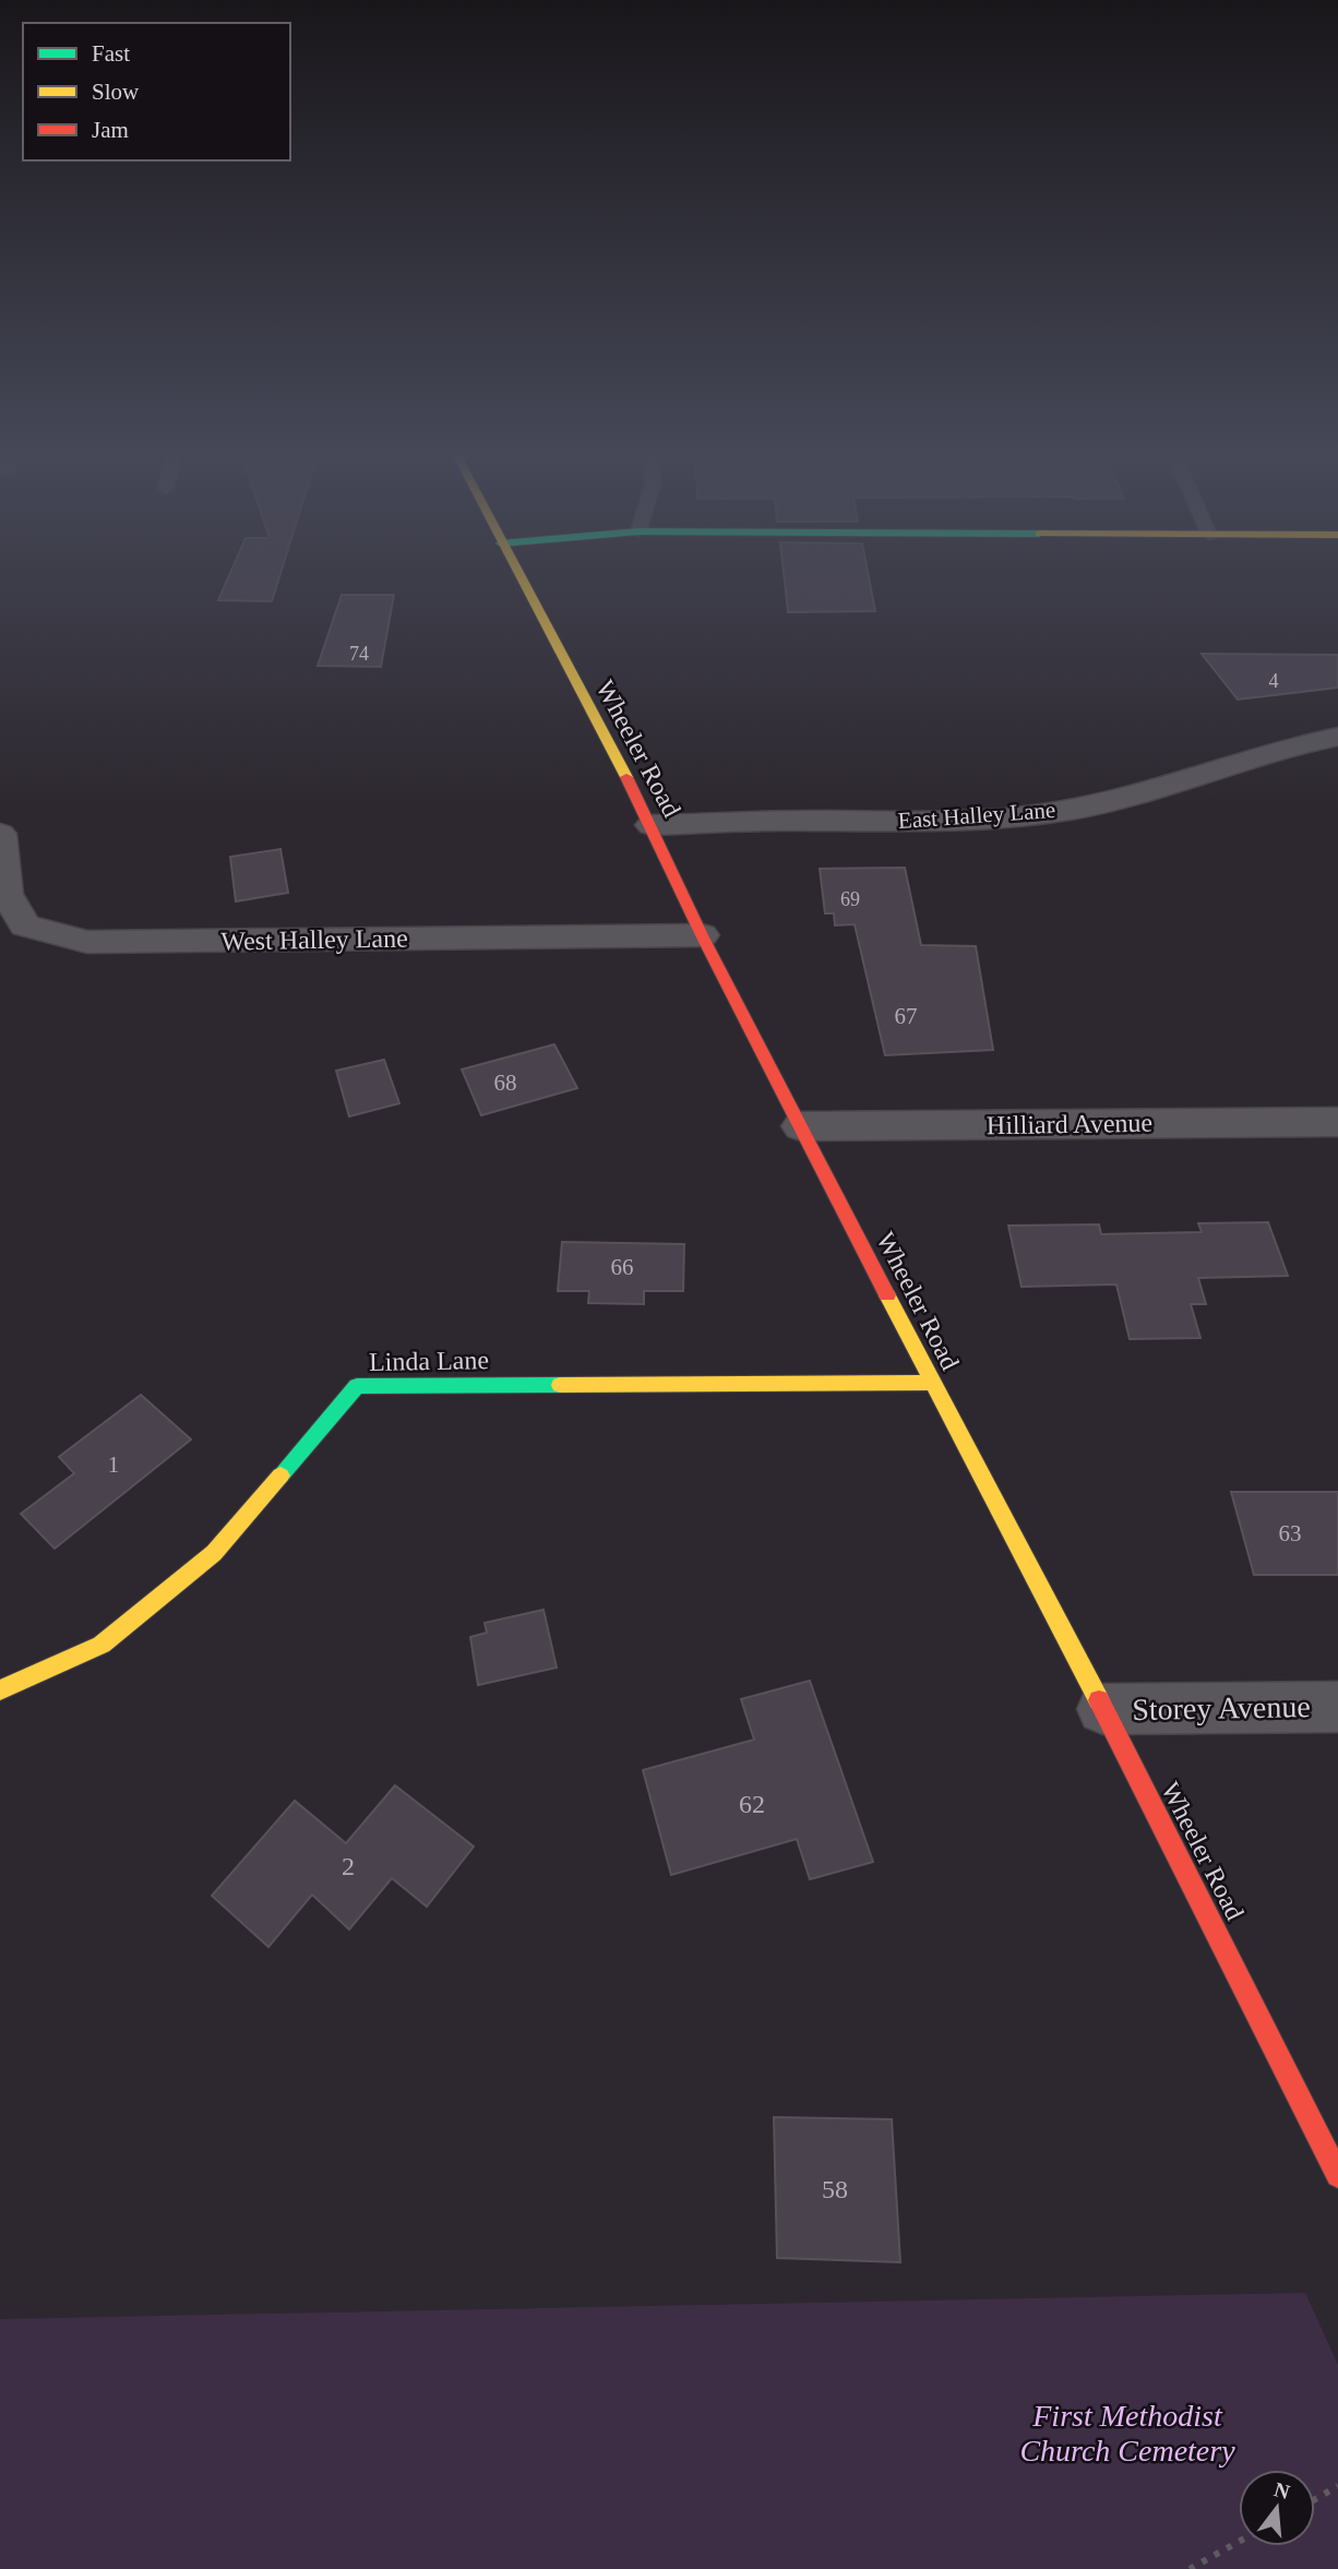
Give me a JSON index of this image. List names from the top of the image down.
{
  "streets": {
    "main road": ["Wheeler Road", "Linda Lane"],
    "street": [
      "East Halley Lane",
      "West Halley Lane",
      "Hilliard Avenue",
      "Storey Avenue"
    ]
  },
  "crossings": [
    ["Wheeler Road", "East Halley Lane"],
    ["Wheeler Road", "West Halley Lane"],
    ["Wheeler Road", "Hilliard Avenue"],
    ["Wheeler Road", "Linda Lane"],
    ["Wheeler Road", "Storey Avenue"]
  ],
  "parks": ["First Methodist Church Cemetery"],
  "house_numbers": [
    "74",
    "4",
    "69",
    "67",
    "68",
    "66",
    "1",
    "63",
    "62",
    "2",
    "58"
  ],
  "legend": ["Fast", "Slow", "Jam"],
  "north": "top"
}
